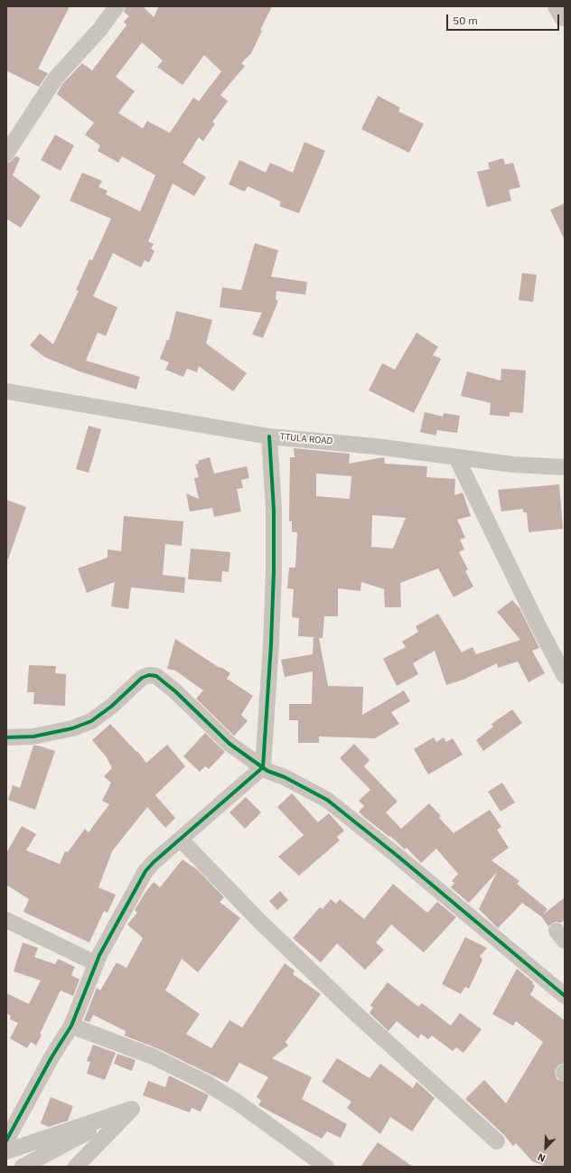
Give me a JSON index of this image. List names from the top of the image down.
{
  "streets": {
    "street": ["TTULA ROAD"]
  },
  "scale_bar": "50 m",
  "north": "bottom left"
}
